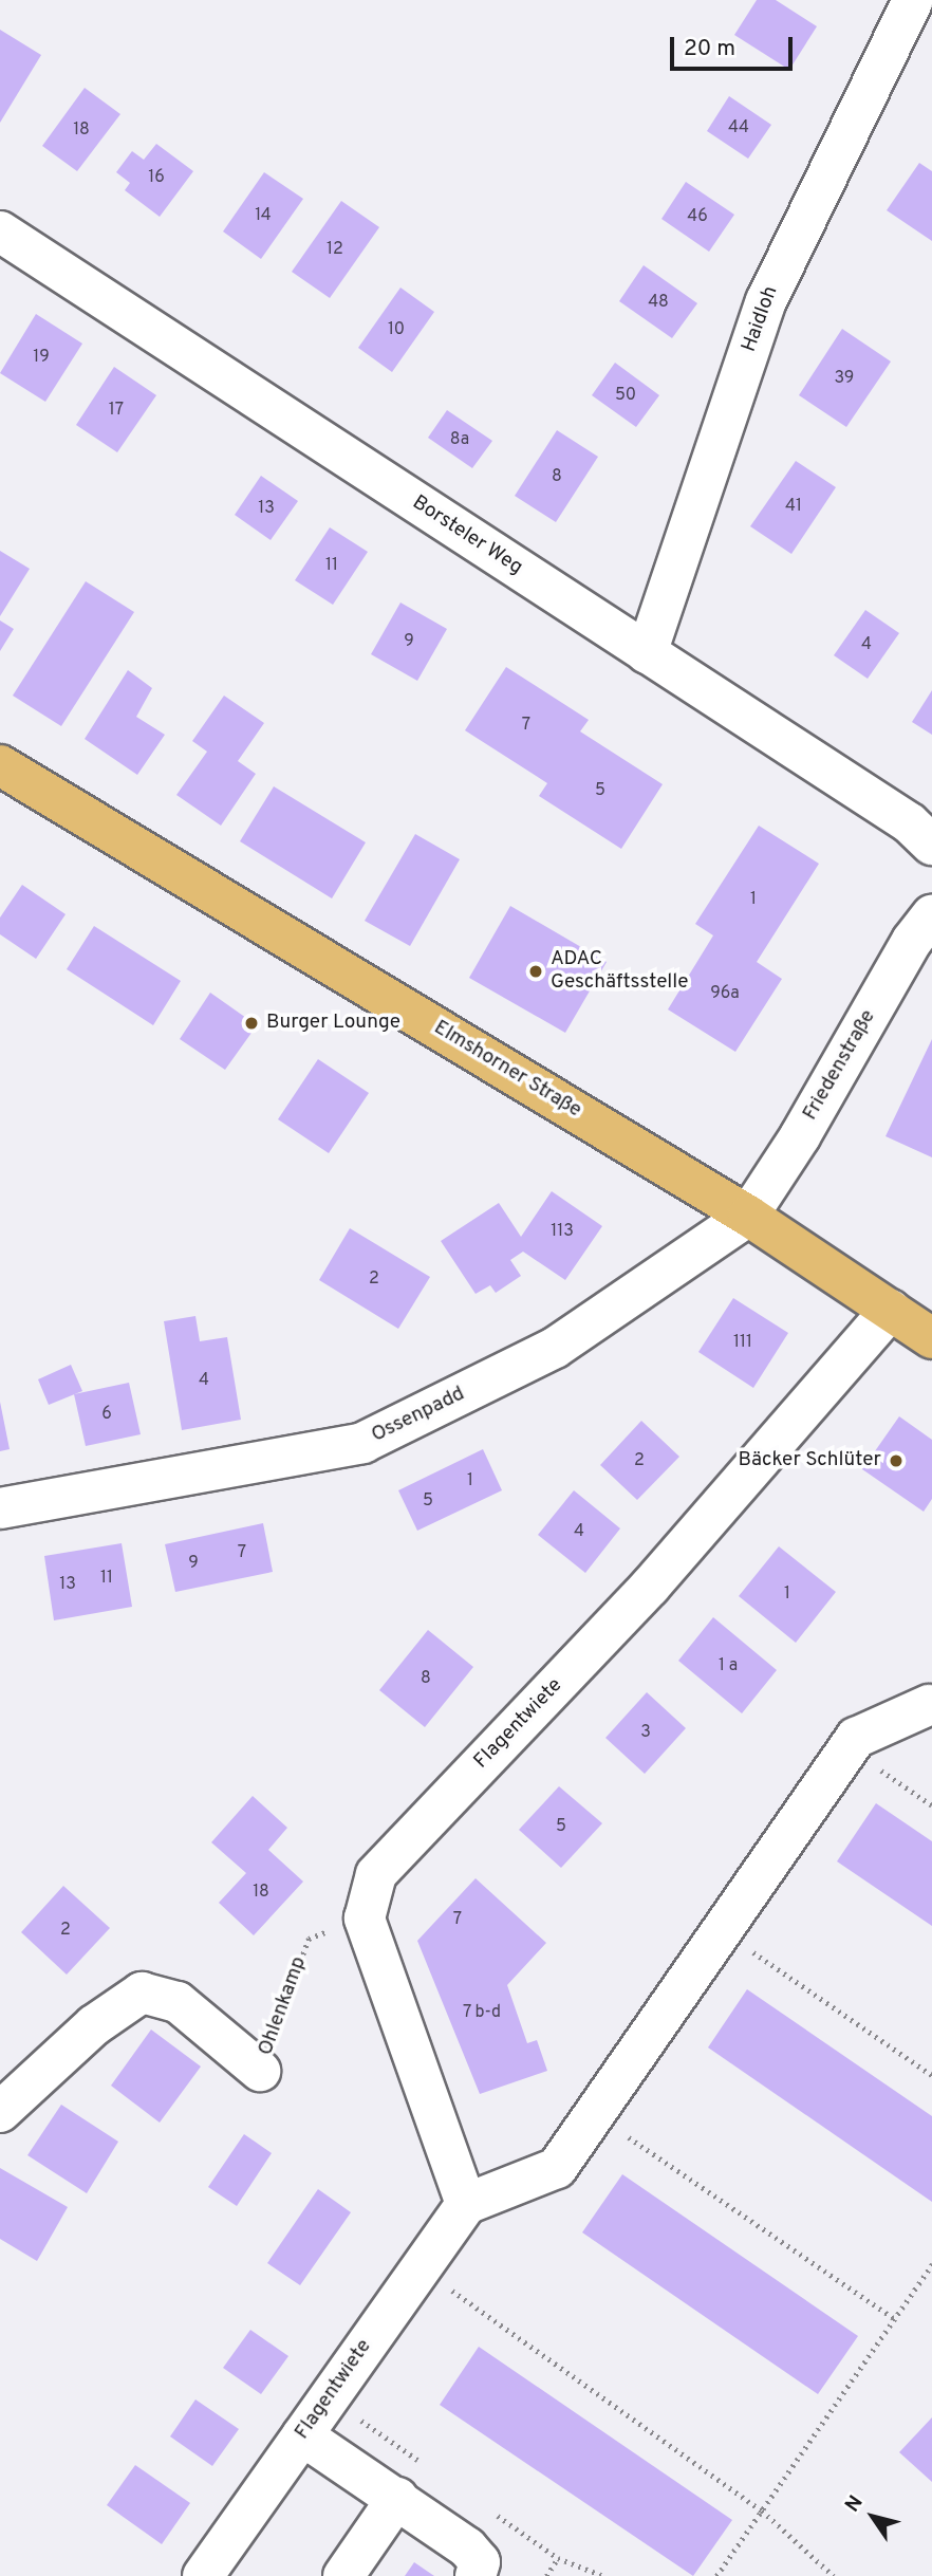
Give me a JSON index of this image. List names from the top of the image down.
{
  "streets": {
    "main road": ["Elmshorner Straße"],
    "street": [
      "Haidloh",
      "Borsteler Weg",
      "Friedenstraße",
      "Ossenpadd",
      "Flagentwiete",
      "Ohlenkamp"
    ]
  },
  "crossings": [
    ["Haidloh", "Borsteler Weg"],
    ["Friedenstraße", "Elmshorner Straße"],
    ["Friedenstraße", "Ossenpadd"],
    ["Elmshorner Straße", "Ossenpadd"],
    ["Elmshorner Straße", "Flagentwiete"],
    ["Flagentwiete", "Ohlenkamp"]
  ],
  "places": ["ADAC Geschäftsstelle", "Burger Lounge", "Bäcker Schlüter"],
  "house_numbers": [
    "44",
    "18",
    "16",
    "14",
    "46",
    "12",
    "48",
    "10",
    "19",
    "39",
    "50",
    "17",
    "8a",
    "8",
    "41",
    "13",
    "11",
    "9",
    "4",
    "7",
    "5",
    "1",
    "96a",
    "113",
    "2",
    "111",
    "4",
    "6",
    "2",
    "1",
    "5",
    "4",
    "7",
    "9",
    "11",
    "13",
    "1",
    "1 a",
    "8",
    "3",
    "5",
    "18",
    "7",
    "2",
    "7 b-d"
  ],
  "scale_bar": "20 m",
  "north": "top left"
}
